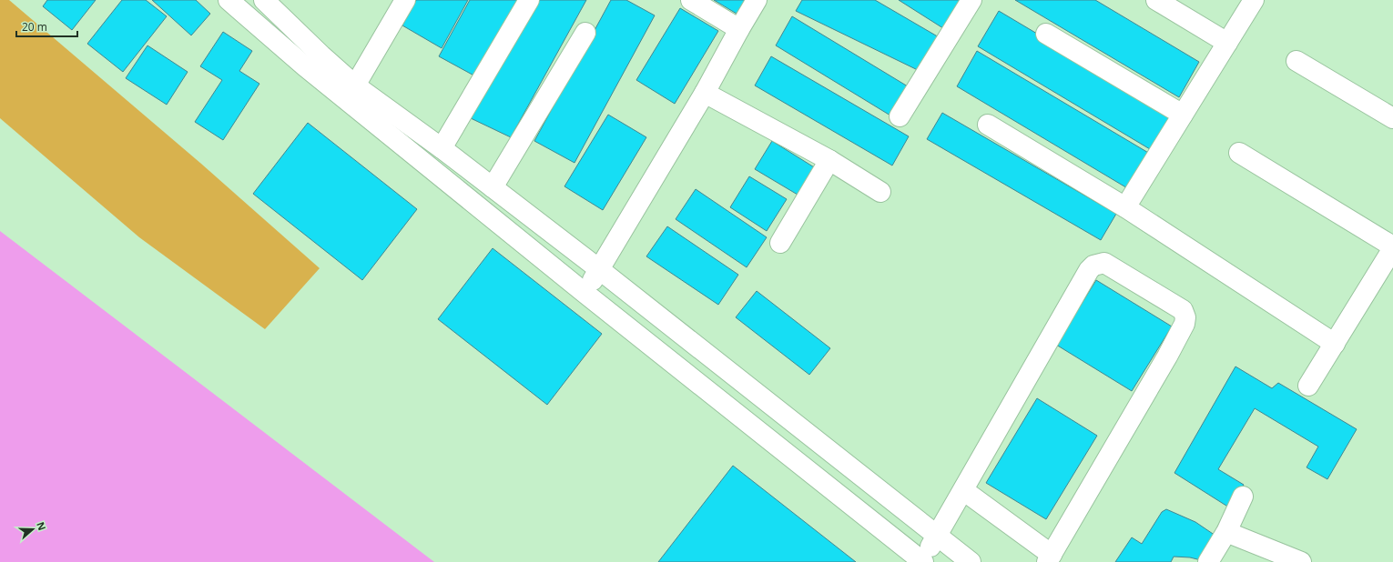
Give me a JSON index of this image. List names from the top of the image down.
{
  "scale_bar": "20 m",
  "north": "right"
}
